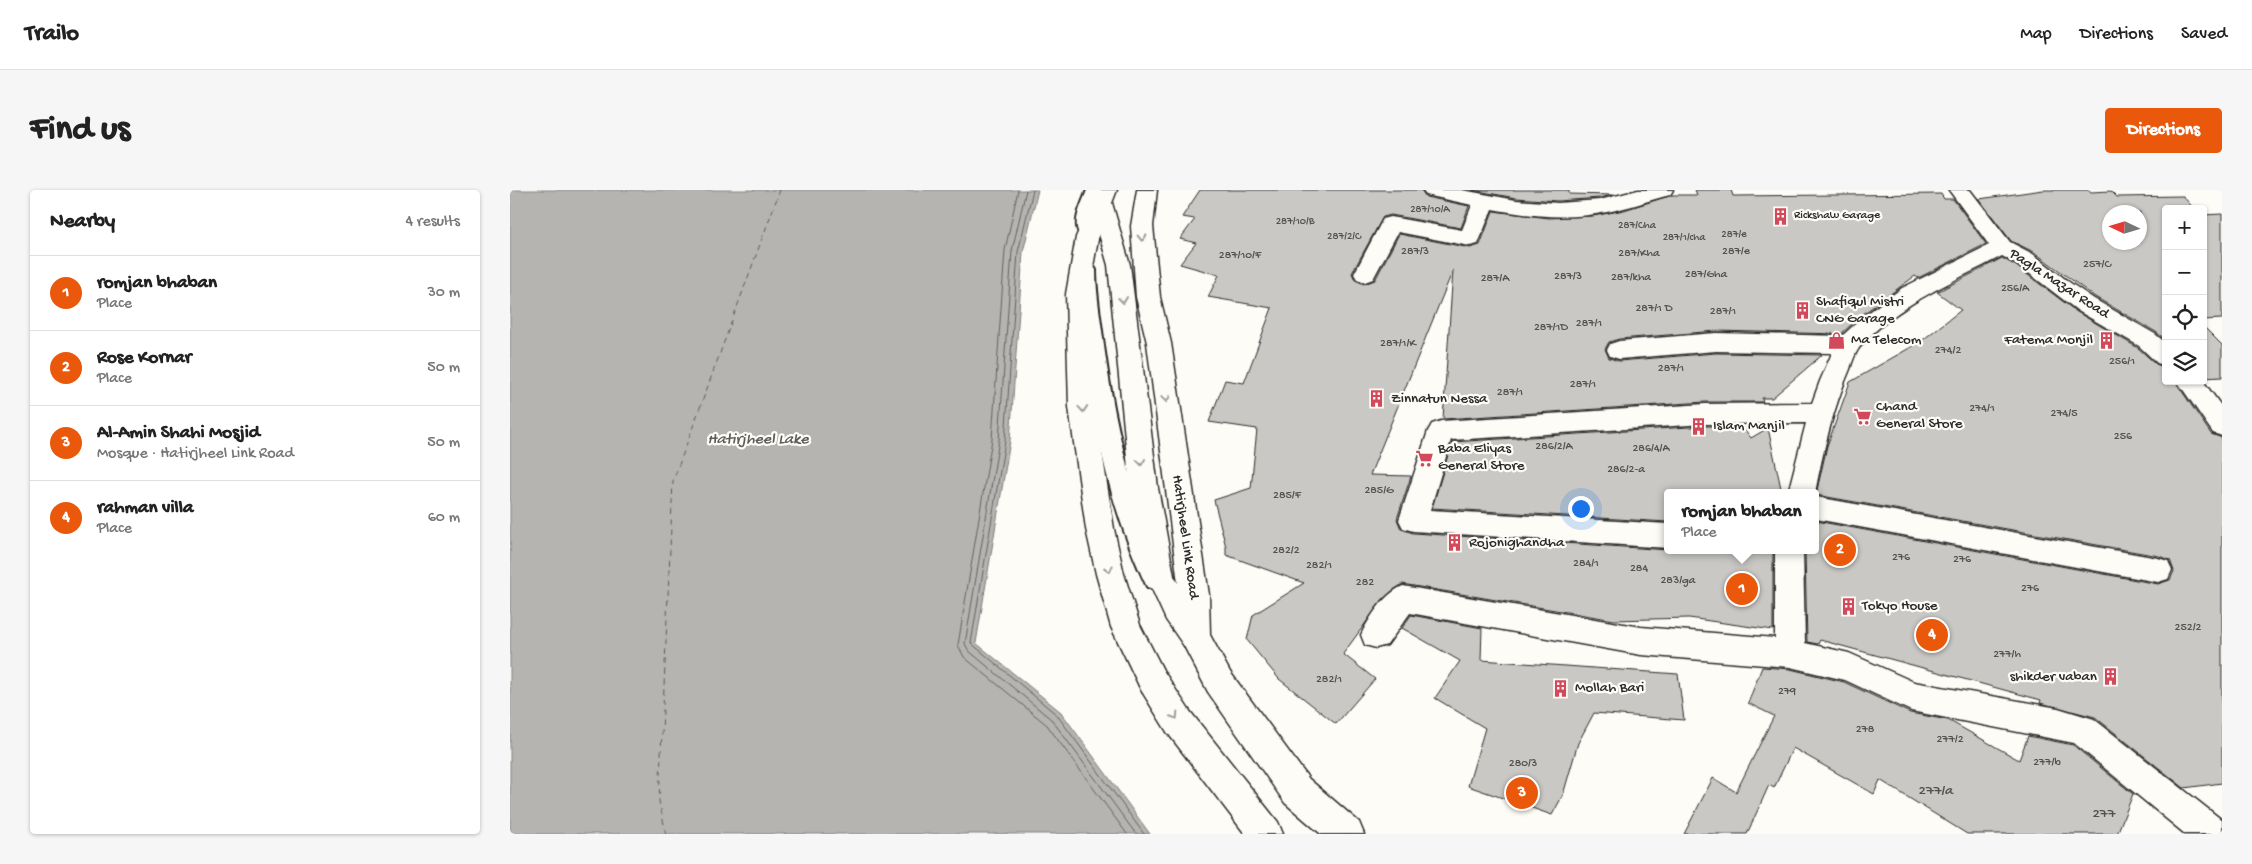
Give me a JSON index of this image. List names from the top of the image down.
{
  "streets": {
    "street": ["Pagla Mazar Road", "Hatirjheel Link Road"]
  },
  "water": ["Hatirjheel Lake"],
  "places": {
    "building": [
      "Rickshaw Garage",
      "Shafiqul Mistri CNG Garage",
      "Fatema Monjil",
      "Zinnatun Nessa",
      "Islam Manjil",
      "Rojonighandha",
      "Tokyo House",
      "shikder vaban",
      "Mollah Bari"
    ],
    "shop": ["Ma Telecom"],
    "supermarket": ["Chand General Store", "Baba Eliyas General Store"]
  },
  "house_numbers": [
    "287/10/A",
    "287/10/B",
    "287/Cha",
    "287/e",
    "287/2/C",
    "287/1/cha",
    "287/3",
    "287/e",
    "287/Kha",
    "287/10/F",
    "257/C",
    "287/Gha",
    "287/3",
    "287/kha",
    "287/A",
    "256/A",
    "287/1 D",
    "287/1",
    "287/1",
    "287/1D",
    "287/1/K",
    "274/2",
    "256/1",
    "287/1",
    "287/1",
    "287/1",
    "274/1",
    "274/5",
    "256",
    "286/2/A",
    "286/4/A",
    "286/2-a",
    "285/G",
    "285/F",
    "282/2",
    "276",
    "276",
    "284/1",
    "282/1",
    "284",
    "283/ga",
    "282",
    "276",
    "252/2",
    "277/h",
    "282/1",
    "279",
    "278",
    "277/2",
    "277/b",
    "280/3",
    "277/a",
    "277"
  ],
  "north": "left",
  "page": {
    "header": "Trailo",
    "nav": ["Map", "Directions", "Saved"],
    "buttons": "Directions",
    "title": "Find us",
    "heading": ["Nearby", "4 results"],
    "map_buttons": ["+", "−"],
    "list": [
      {
        "mark": "1",
        "name": "romjan bhaban",
        "note": "Place",
        "value": "30 m"
      },
      {
        "mark": "2",
        "name": "Rose Kornar",
        "note": "Place",
        "value": "50 m"
      },
      {
        "mark": "3",
        "name": "Al-Amin Shahi Mosjid",
        "note": "Mosque · Hatirjheel Link Road",
        "value": "50 m"
      },
      {
        "mark": "4",
        "name": "rahman villa",
        "note": "Place",
        "value": "60 m"
      }
    ],
    "popup": ["romjan bhaban", "Place"],
    "pins": [
      "2",
      "1",
      "4",
      "3"
    ]
  }
}
